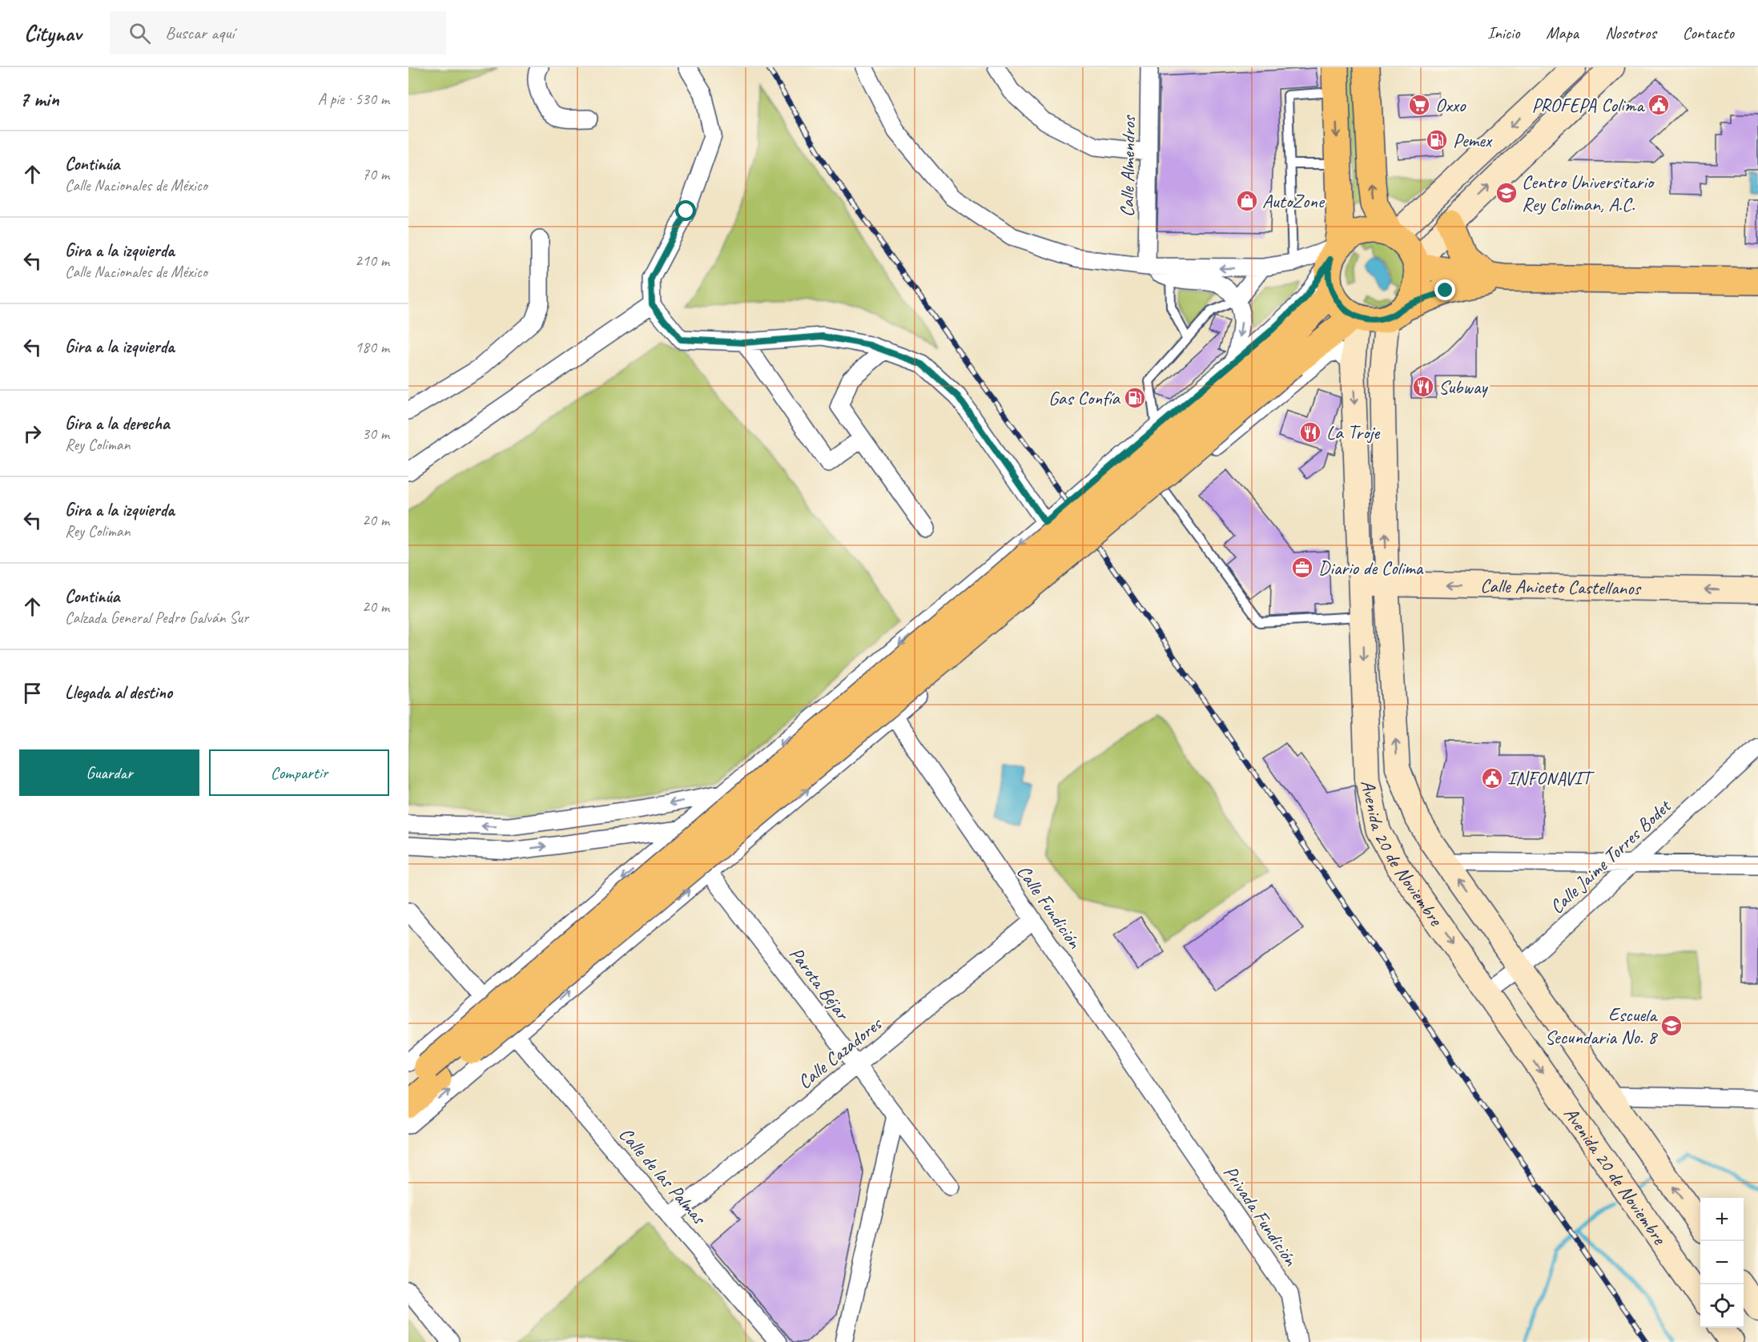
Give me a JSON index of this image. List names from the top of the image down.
{
  "streets": {
    "main road": ["Calle Aniceto Castellanos", "Avenida 20 de Noviembre"],
    "street": [
      "Calle Almendros",
      "Calle Jaime Torres Bodet",
      "Calle Fundición",
      "Parota Béjar",
      "Calle Cazadores",
      "Calle de las Palmas",
      "Privada Fundición"
    ]
  },
  "crossings": [
    ["Calle Aniceto Castellanos", "Avenida 20 de Noviembre"],
    ["Avenida 20 de Noviembre", "Calle Jaime Torres Bodet"],
    ["Calle Fundición", "Calle Cazadores"],
    ["Calle Fundición", "Privada Fundición"],
    ["Parota Béjar", "Calle Cazadores"],
    ["Calle Cazadores", "Calle de las Palmas"]
  ],
  "places": {
    "supermarket": ["Oxxo"],
    "public building": ["PROFEPA Colima", "INFONAVIT"],
    "fuel station": ["Pemex", "Gas Confía"],
    "school or university": ["Centro Universitario Rey Coliman, A.C.", "Escuela Secundaria No. 8"],
    "shop": ["AutoZone"],
    "restaurant": ["Subway", "La Troje"],
    "office": ["Diario de Colima"]
  },
  "page": {
    "header": "Citynav",
    "search": "Buscar aquí",
    "nav": [
      "Inicio",
      "Mapa",
      "Nosotros",
      "Contacto"
    ],
    "heading": ["7 min", "A pie · 530 m"],
    "list": [
      ["Continúa", "Calle Nacionales de México", "70 m"],
      ["Gira a la izquierda", "Calle Nacionales de México", "210 m"],
      ["Gira a la izquierda", "180 m"],
      ["Gira a la derecha", "Rey Coliman", "30 m"],
      ["Gira a la izquierda", "Rey Coliman", "20 m"],
      ["Continúa", "Calzada General Pedro Galván Sur", "20 m"],
      "Llegada al destino"
    ],
    "buttons": ["Guardar", "Compartir"],
    "map_buttons": ["+", "−"]
  }
}
